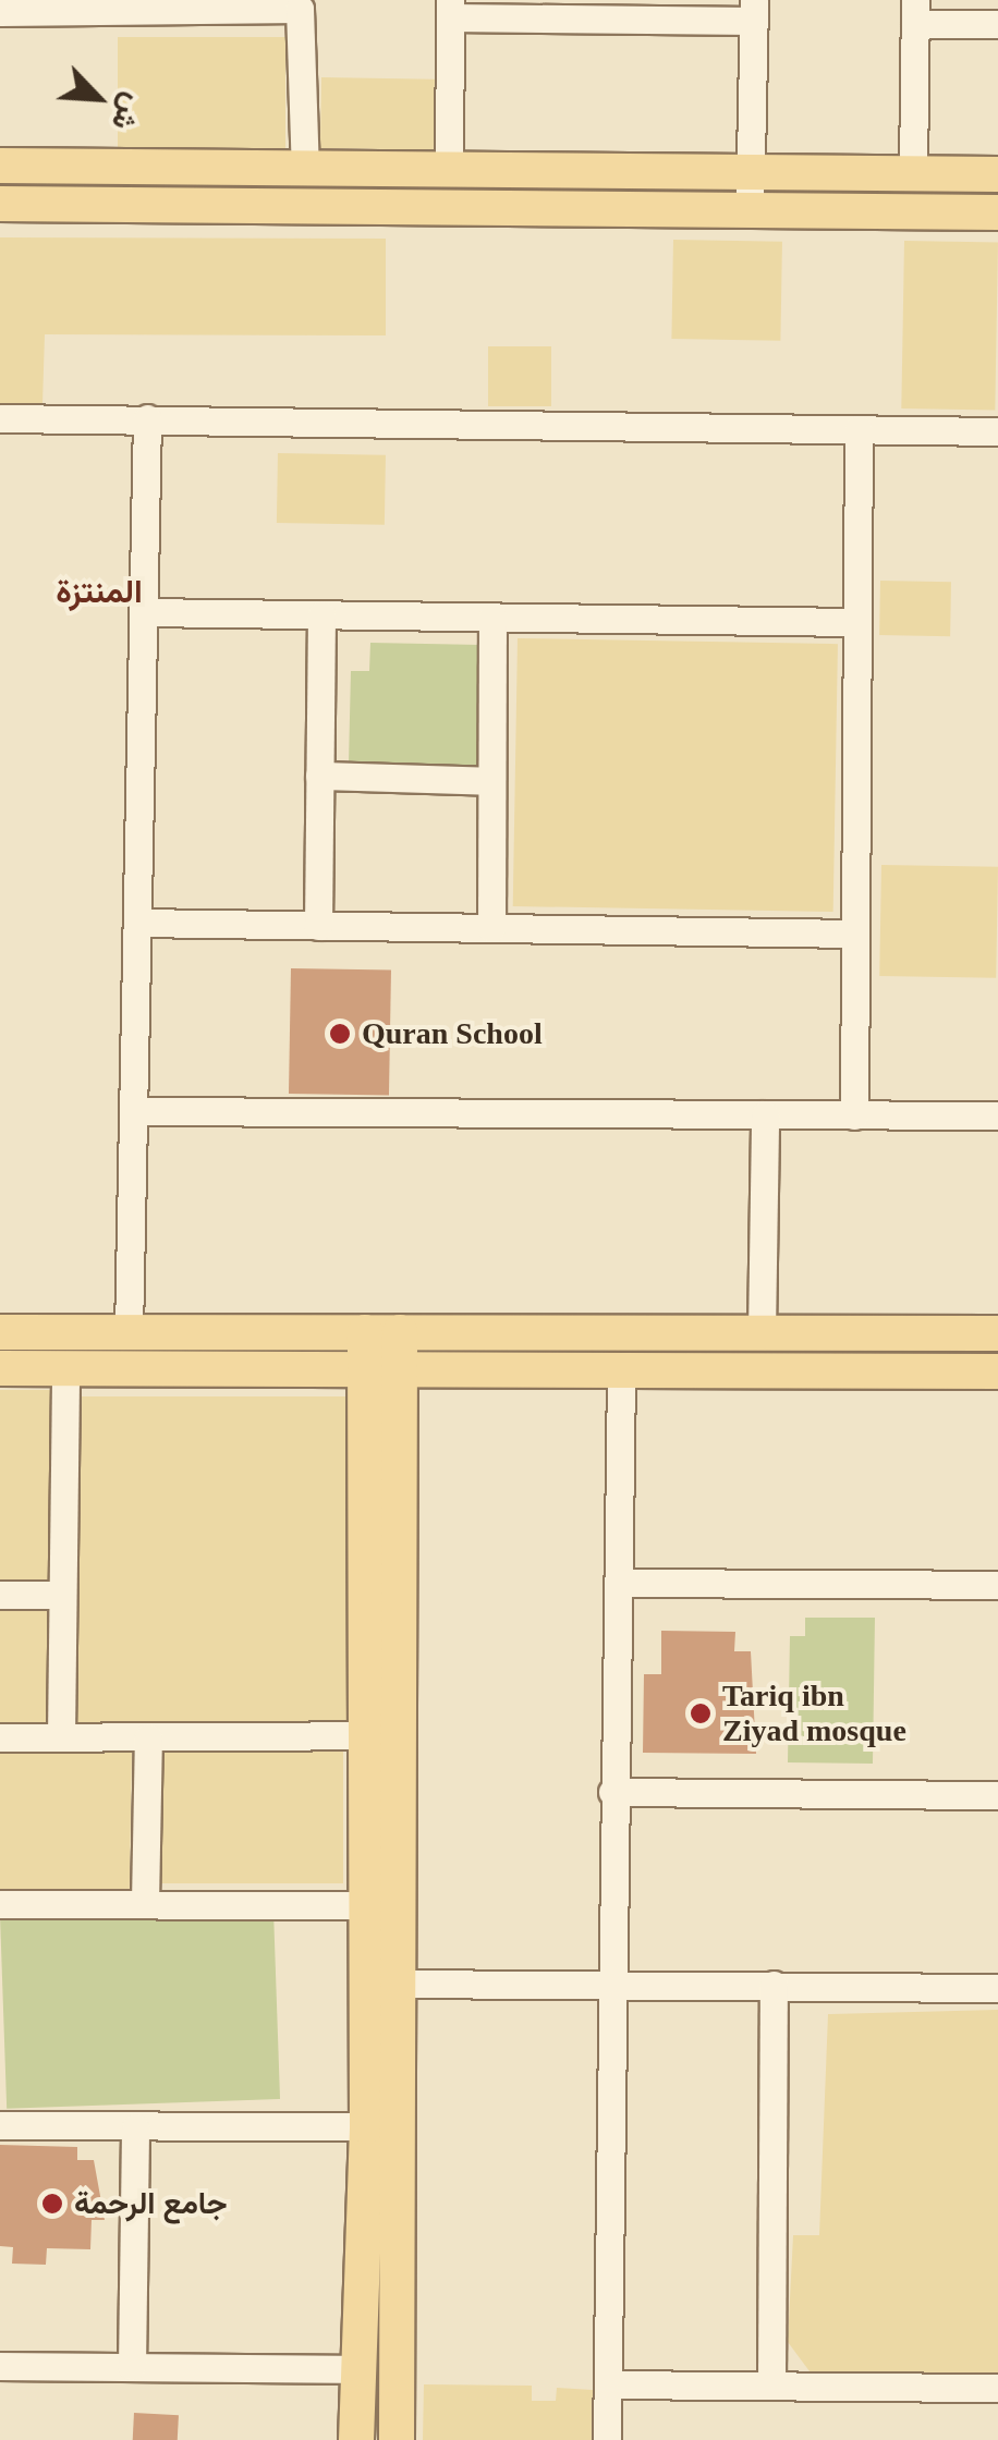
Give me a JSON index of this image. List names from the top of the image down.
{
  "districts": ["المنتزة"],
  "places": ["Quran School", "Tariq ibn Ziyad mosque", "جامع الرحمة"],
  "north": "bottom right"
}
